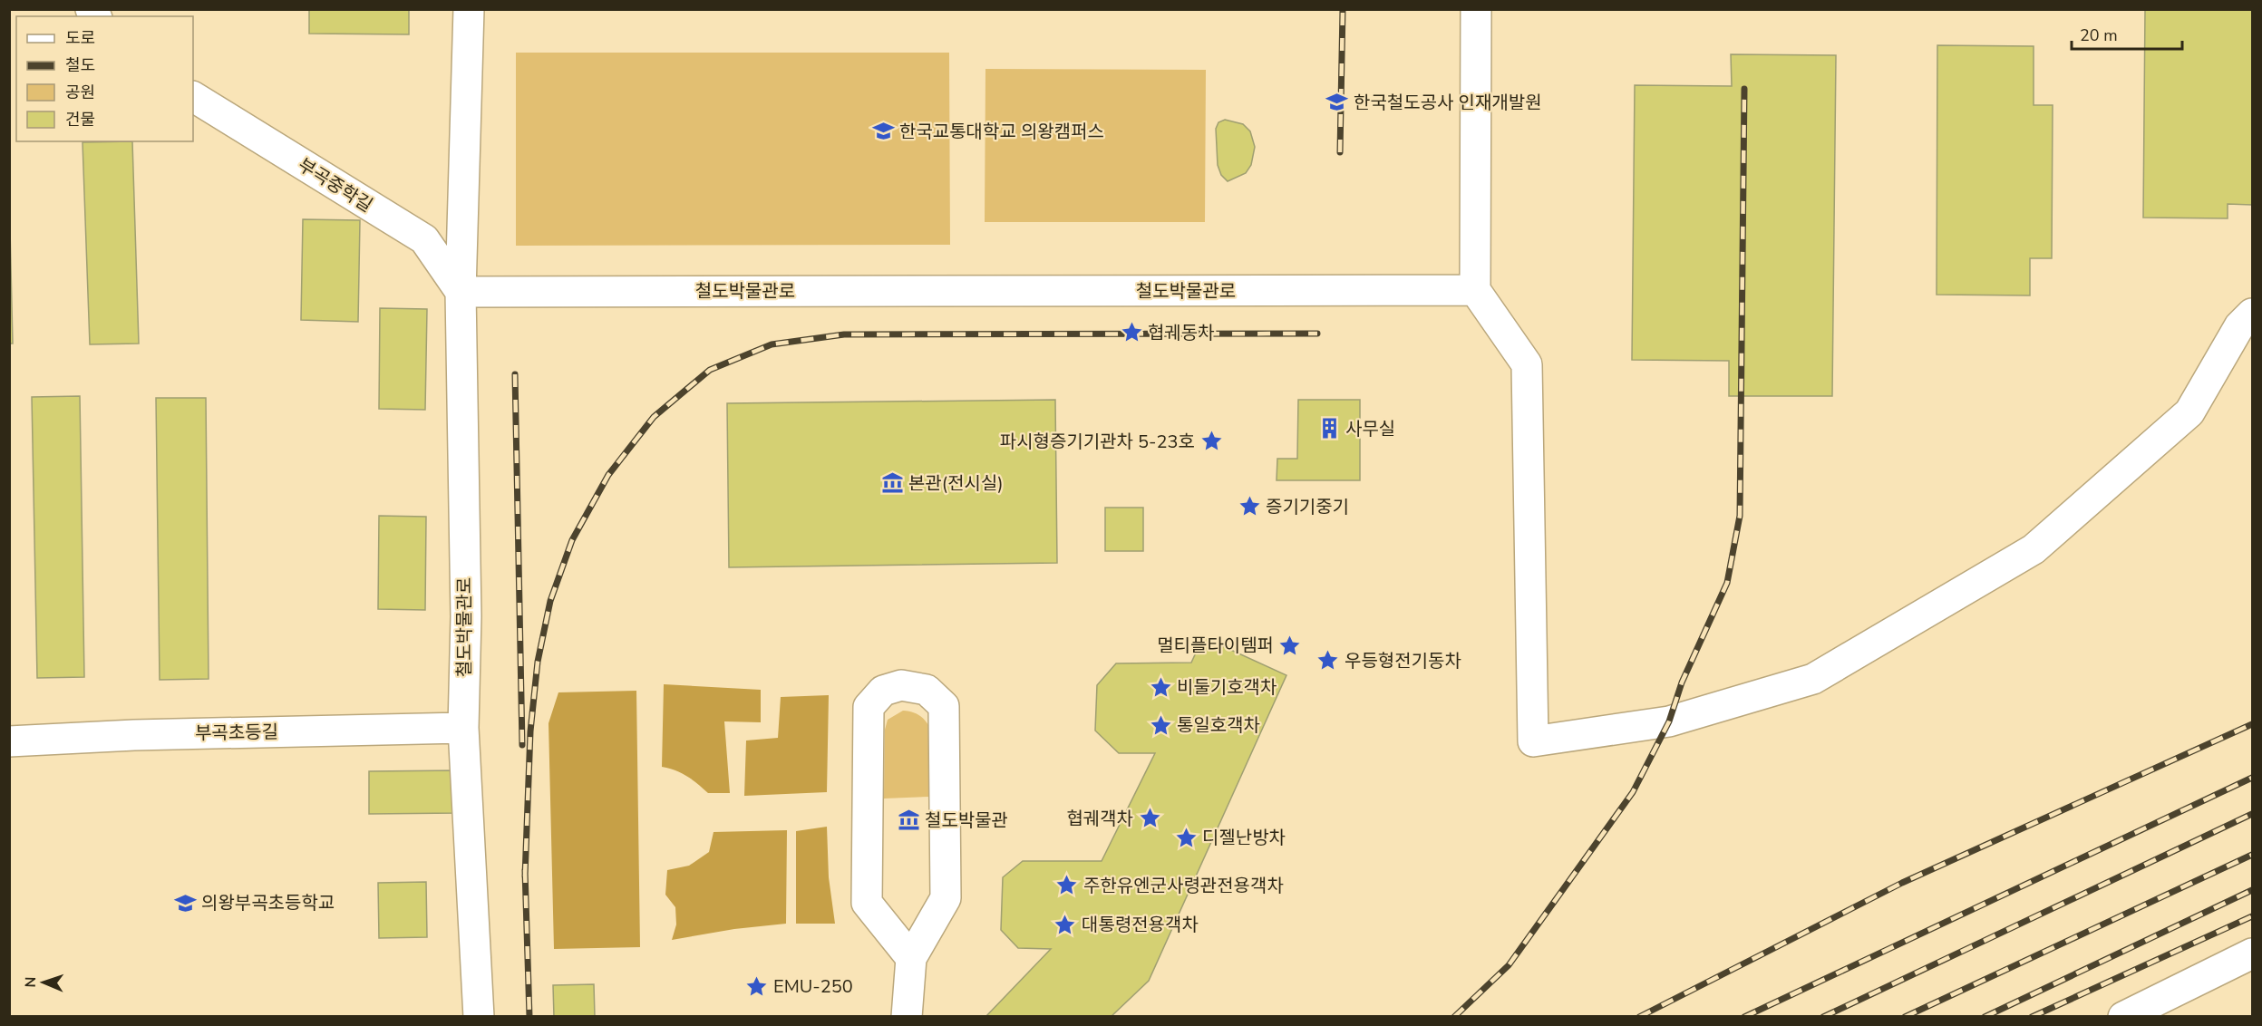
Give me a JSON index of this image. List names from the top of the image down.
{
  "streets": {
    "street": ["부곡중학길", "철도박물관로", "부곡초등길"]
  },
  "crossings": [
    ["부곡중학길", "철도박물관로"],
    ["철도박물관로", "부곡초등길"]
  ],
  "places": {
    "school or university": ["한국철도공사 인재개발원", "한국교통대학교 의왕캠퍼스", "의왕부곡초등학교"],
    "place": [
      "협궤동차",
      "파시형증기기관차 5-23호",
      "증기기중기",
      "멀티플타이템퍼",
      "우등형전기동차",
      "비둘기호객차",
      "통일호객차",
      "협궤객차",
      "디젤난방차",
      "주한유엔군사령관전용객차",
      "대통령전용객차",
      "EMU-250"
    ],
    "building": ["사무실"],
    "museum": ["본관(전시실)", "철도박물관"]
  },
  "legend": [
    "도로",
    "철도",
    "공원",
    "건물"
  ],
  "scale_bar": "20 m",
  "north": "left"
}
